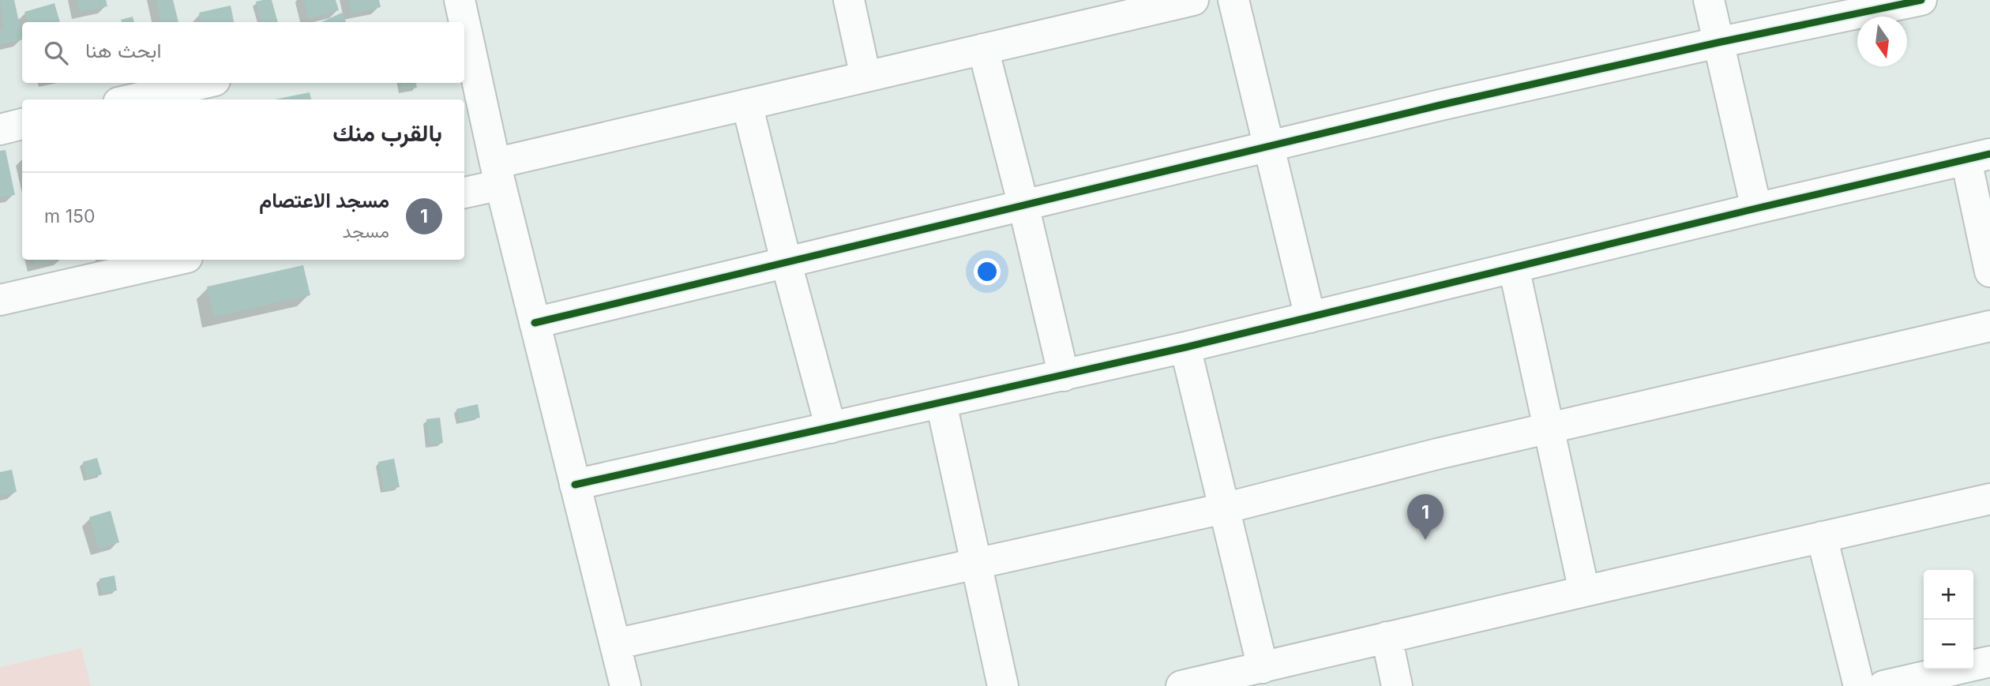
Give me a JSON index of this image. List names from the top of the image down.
{
  "north": "bottom",
  "page": {
    "search": "ابحث هنا",
    "heading": "بالقرب منك",
    "list": [
      {
        "mark": "1",
        "name": "مسجد الاعتصام",
        "note": "مسجد",
        "value": "150 m"
      }
    ],
    "pins": "1",
    "map_buttons": ["+", "−"]
  }
}
